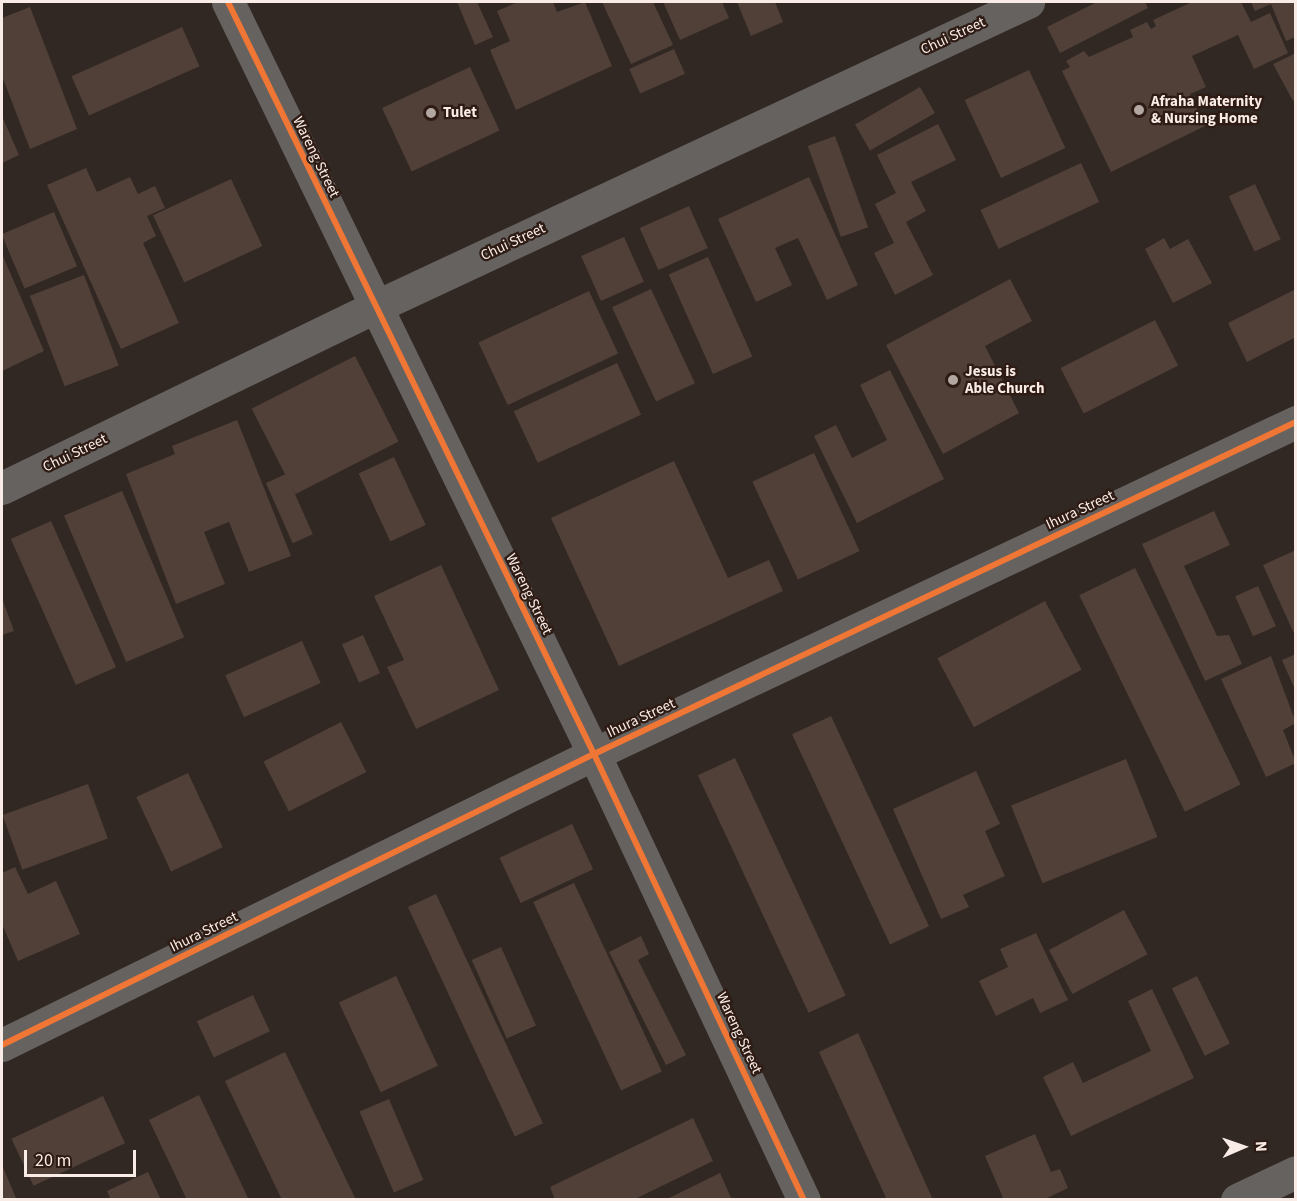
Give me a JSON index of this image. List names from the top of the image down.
{
  "streets": {
    "street": ["Chui Street", "Wareng Street", "Ihura Street"]
  },
  "crossings": [
    ["Chui Street", "Wareng Street"],
    ["Wareng Street", "Ihura Street"]
  ],
  "places": ["Afraha Maternity & Nursing Home", "Tulet", "Jesus is Able Church"],
  "scale_bar": "20 m",
  "north": "right"
}
